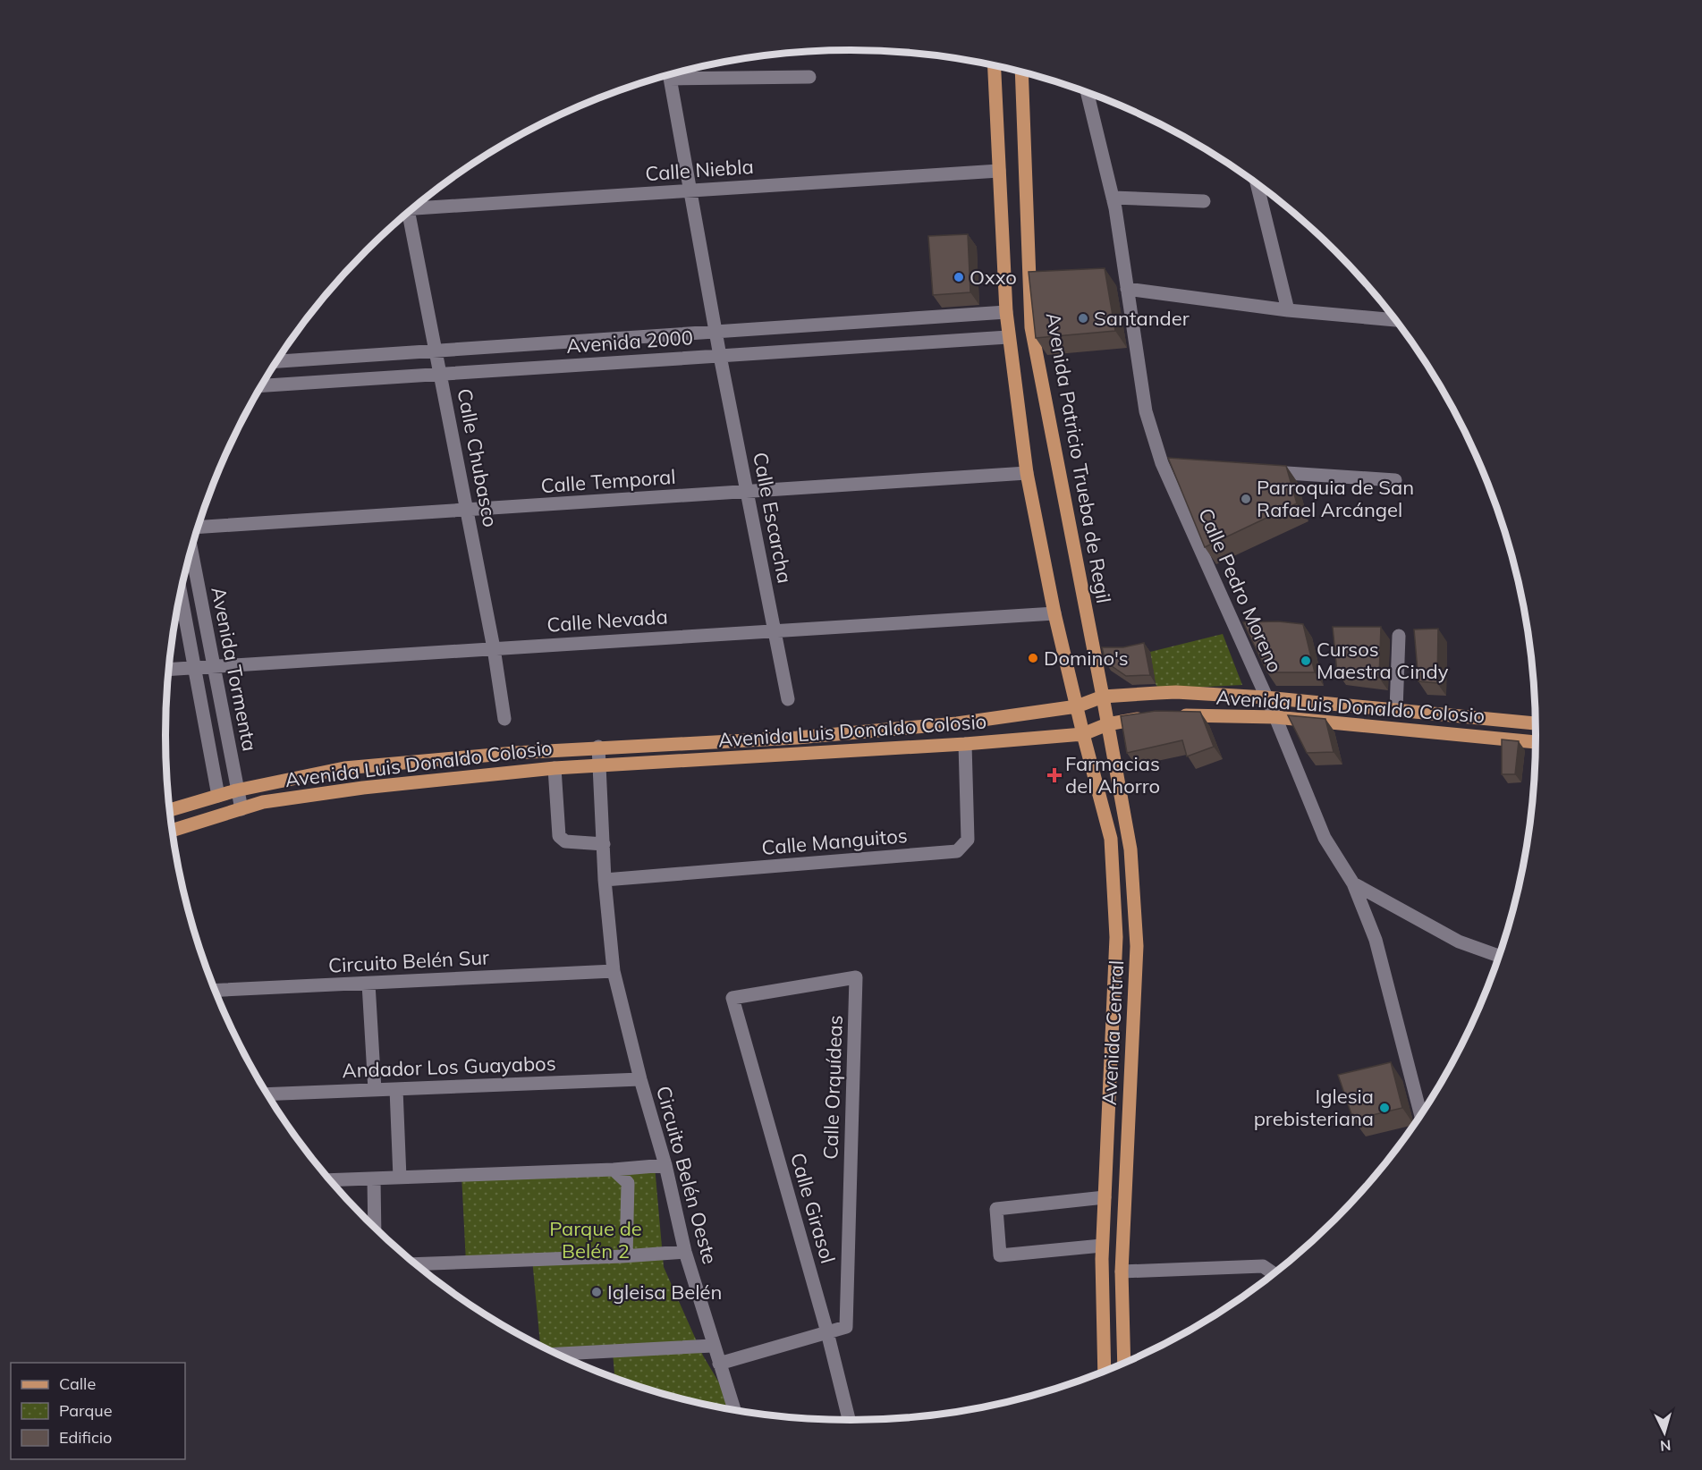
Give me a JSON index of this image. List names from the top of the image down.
{
  "streets": {
    "main road": ["Avenida Patricio Trueba de Regil", "Avenida Luis Donaldo Colosio", "Avenida Central"],
    "street": [
      "Calle Niebla",
      "Avenida 2000",
      "Calle Chubasco",
      "Calle Temporal",
      "Calle Escarcha",
      "Calle Pedro Moreno",
      "Calle Nevada",
      "Avenida Tormenta",
      "Calle Manguitos",
      "Circuito Belén Sur",
      "Andador Los Guayabos",
      "Calle Orquídeas",
      "Circuito Belén Oeste",
      "Calle Girasol"
    ]
  },
  "crossings": [
    ["Calle Niebla", "Calle Escarcha"],
    ["Avenida 2000", "Calle Chubasco"],
    ["Avenida 2000", "Calle Escarcha"],
    ["Calle Chubasco", "Calle Temporal"],
    ["Calle Chubasco", "Calle Nevada"],
    ["Avenida Patricio Trueba de Regil", "Avenida Central"],
    ["Calle Temporal", "Calle Escarcha"],
    ["Calle Escarcha", "Calle Nevada"],
    ["Calle Pedro Moreno", "Avenida Luis Donaldo Colosio"],
    ["Calle Nevada", "Avenida Tormenta"],
    ["Avenida Tormenta", "Avenida Luis Donaldo Colosio"],
    ["Avenida Luis Donaldo Colosio", "Calle Manguitos"],
    ["Avenida Luis Donaldo Colosio", "Avenida Central"],
    ["Avenida Luis Donaldo Colosio", "Circuito Belén Oeste"],
    ["Calle Manguitos", "Circuito Belén Oeste"],
    ["Circuito Belén Sur", "Circuito Belén Oeste"],
    ["Andador Los Guayabos", "Circuito Belén Oeste"],
    ["Calle Orquídeas", "Calle Girasol"]
  ],
  "parks": ["Parque de Belén 2"],
  "places": {
    "other": [
      "Oxxo",
      "Santander",
      "Parroquia de San Rafael Arcángel",
      "Domino's",
      "Cursos Maestra Cindy",
      "Iglesia prebisteriana",
      "Igleisa Belén"
    ],
    "health": ["Farmacias del Ahorro"]
  },
  "legend": ["Calle", "Parque", "Edificio"],
  "north": "bottom"
}
